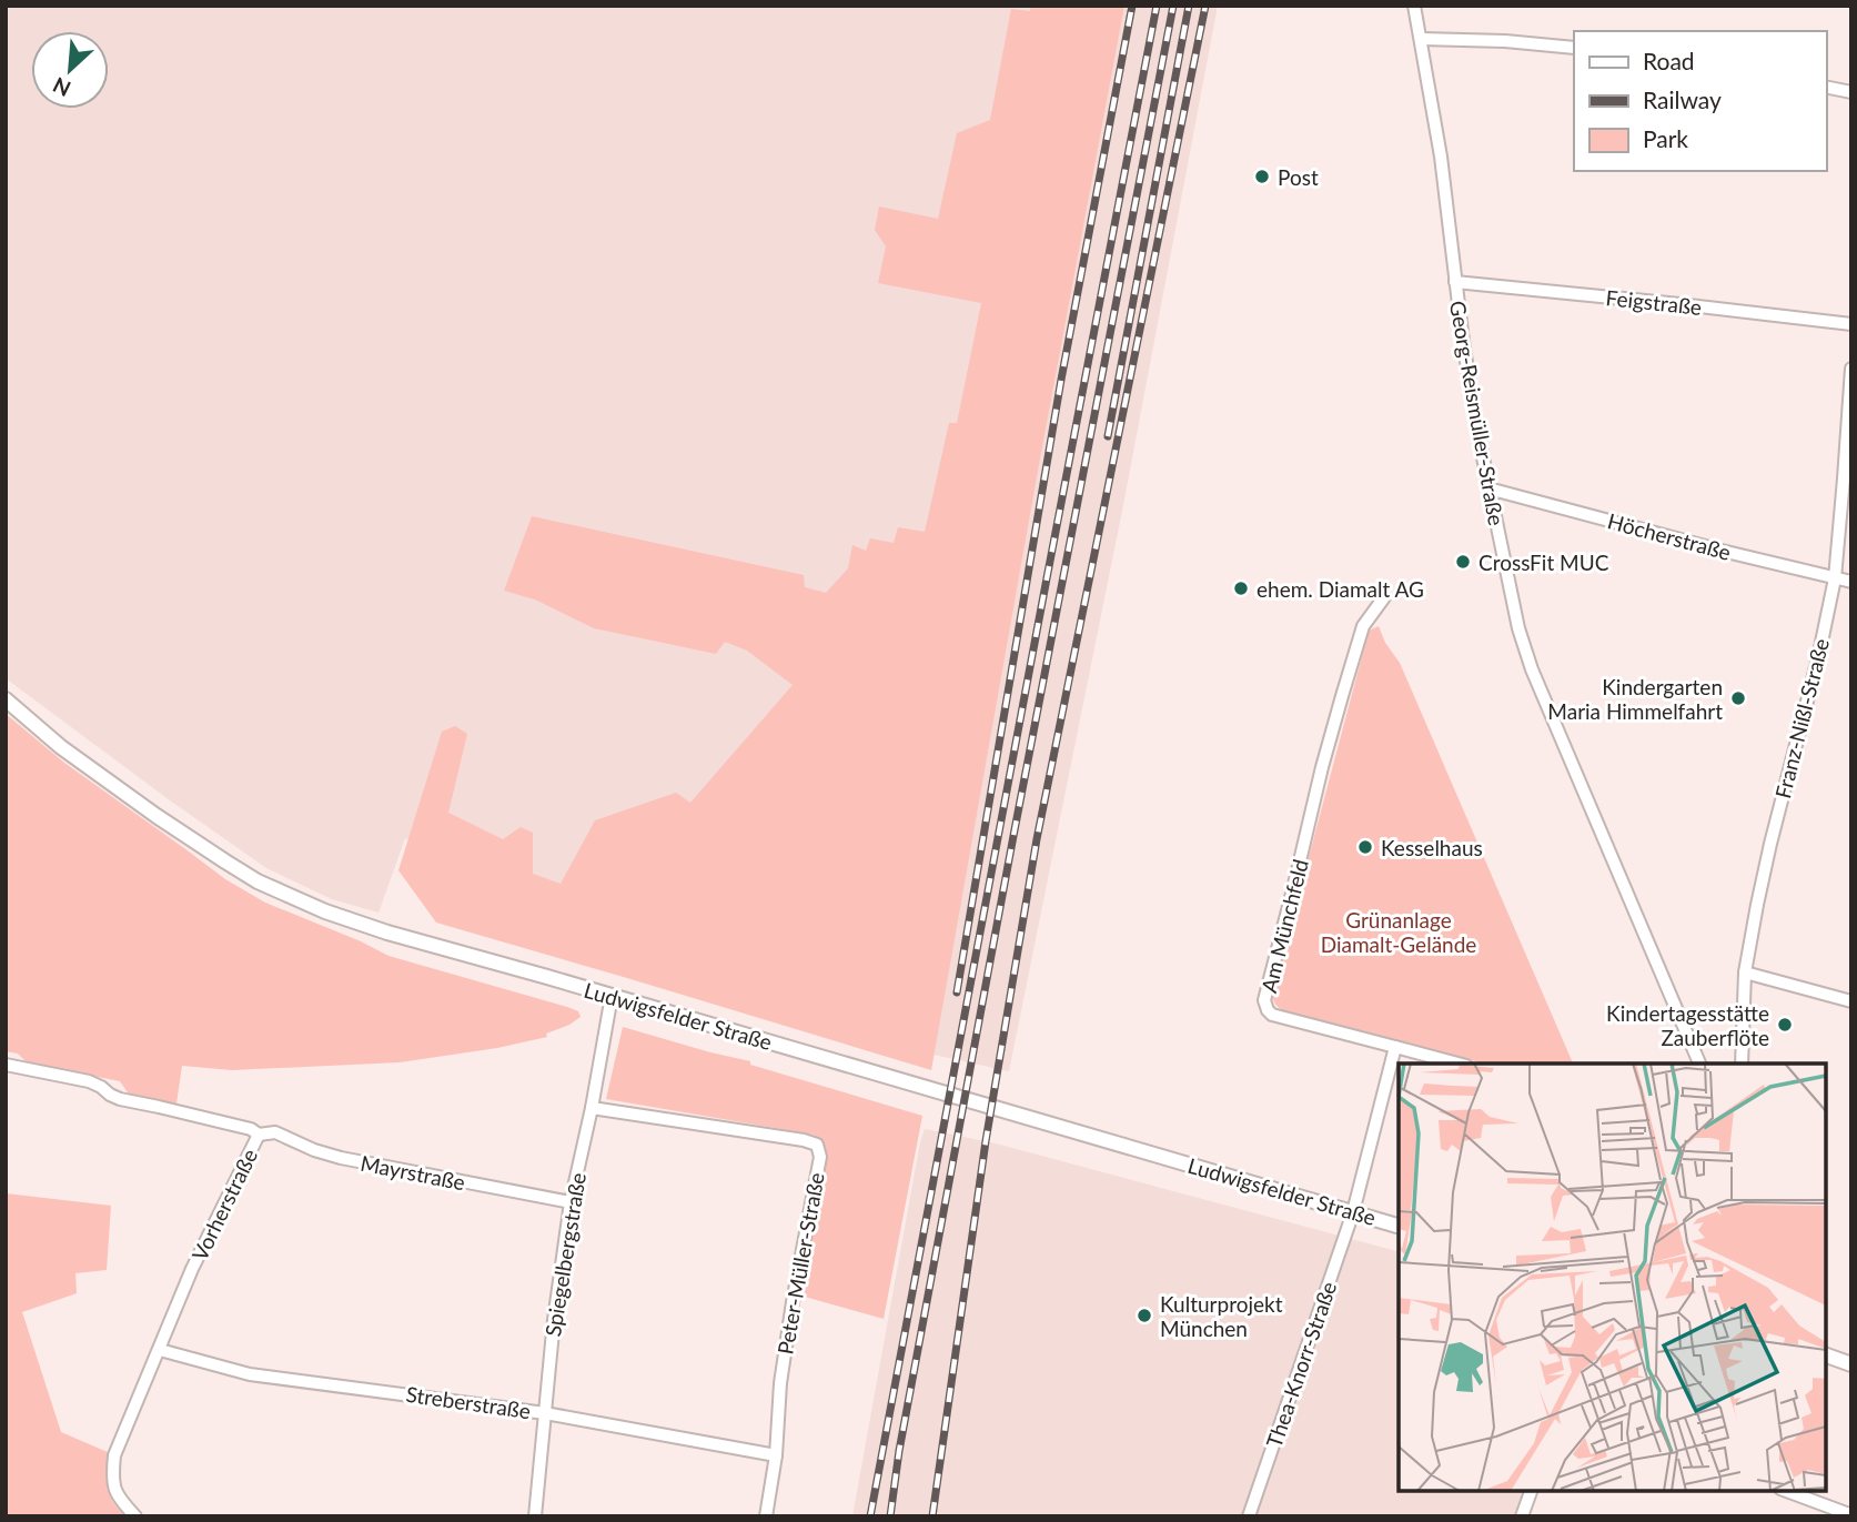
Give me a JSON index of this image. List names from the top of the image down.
{
  "streets": {
    "street": [
      "Feigstraße",
      "Georg-Reismüller-Straße",
      "Höcherstraße",
      "Franz-Nißl-Straße",
      "Am Münchfeld",
      "Ludwigsfelder Straße",
      "Mayrstraße",
      "Vorherstraße",
      "Spiegelbergstraße",
      "Peter-Müller-Straße",
      "Thea-Knorr-Straße",
      "Streberstraße"
    ]
  },
  "crossings": [
    ["Feigstraße", "Georg-Reismüller-Straße"],
    ["Georg-Reismüller-Straße", "Höcherstraße"],
    ["Höcherstraße", "Franz-Nißl-Straße"],
    ["Ludwigsfelder Straße", "Spiegelbergstraße"],
    ["Ludwigsfelder Straße", "Thea-Knorr-Straße"],
    ["Mayrstraße", "Vorherstraße"],
    ["Mayrstraße", "Spiegelbergstraße"],
    ["Vorherstraße", "Streberstraße"],
    ["Spiegelbergstraße", "Peter-Müller-Straße"],
    ["Spiegelbergstraße", "Streberstraße"],
    ["Peter-Müller-Straße", "Streberstraße"]
  ],
  "parks": ["Grünanlage Diamalt-Gelände"],
  "places": [
    "Post",
    "CrossFit MUC",
    "ehem. Diamalt AG",
    "Kindergarten Maria Himmelfahrt",
    "Kesselhaus",
    "Kindertagesstätte Zauberflöte",
    "Kulturprojekt München"
  ],
  "legend": ["Road", "Railway", "Park"],
  "north": "bottom left"
}
